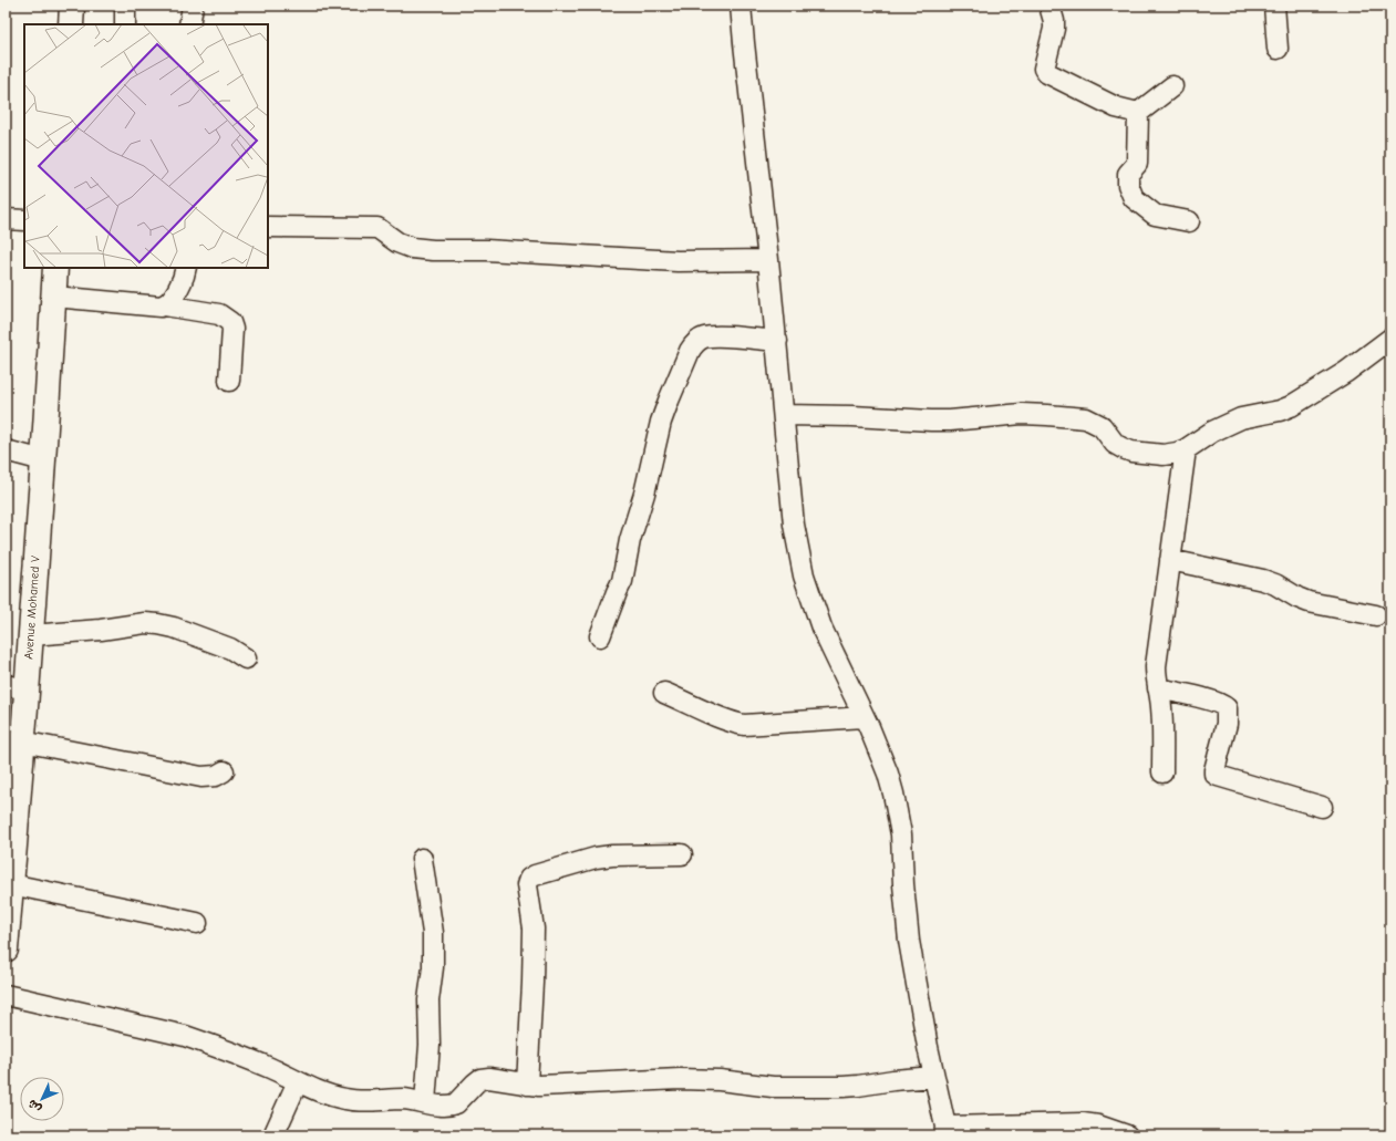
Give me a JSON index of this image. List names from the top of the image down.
{
  "streets": {
    "main road": ["Avenue Mohamed V"]
  },
  "north": "bottom left"
}
